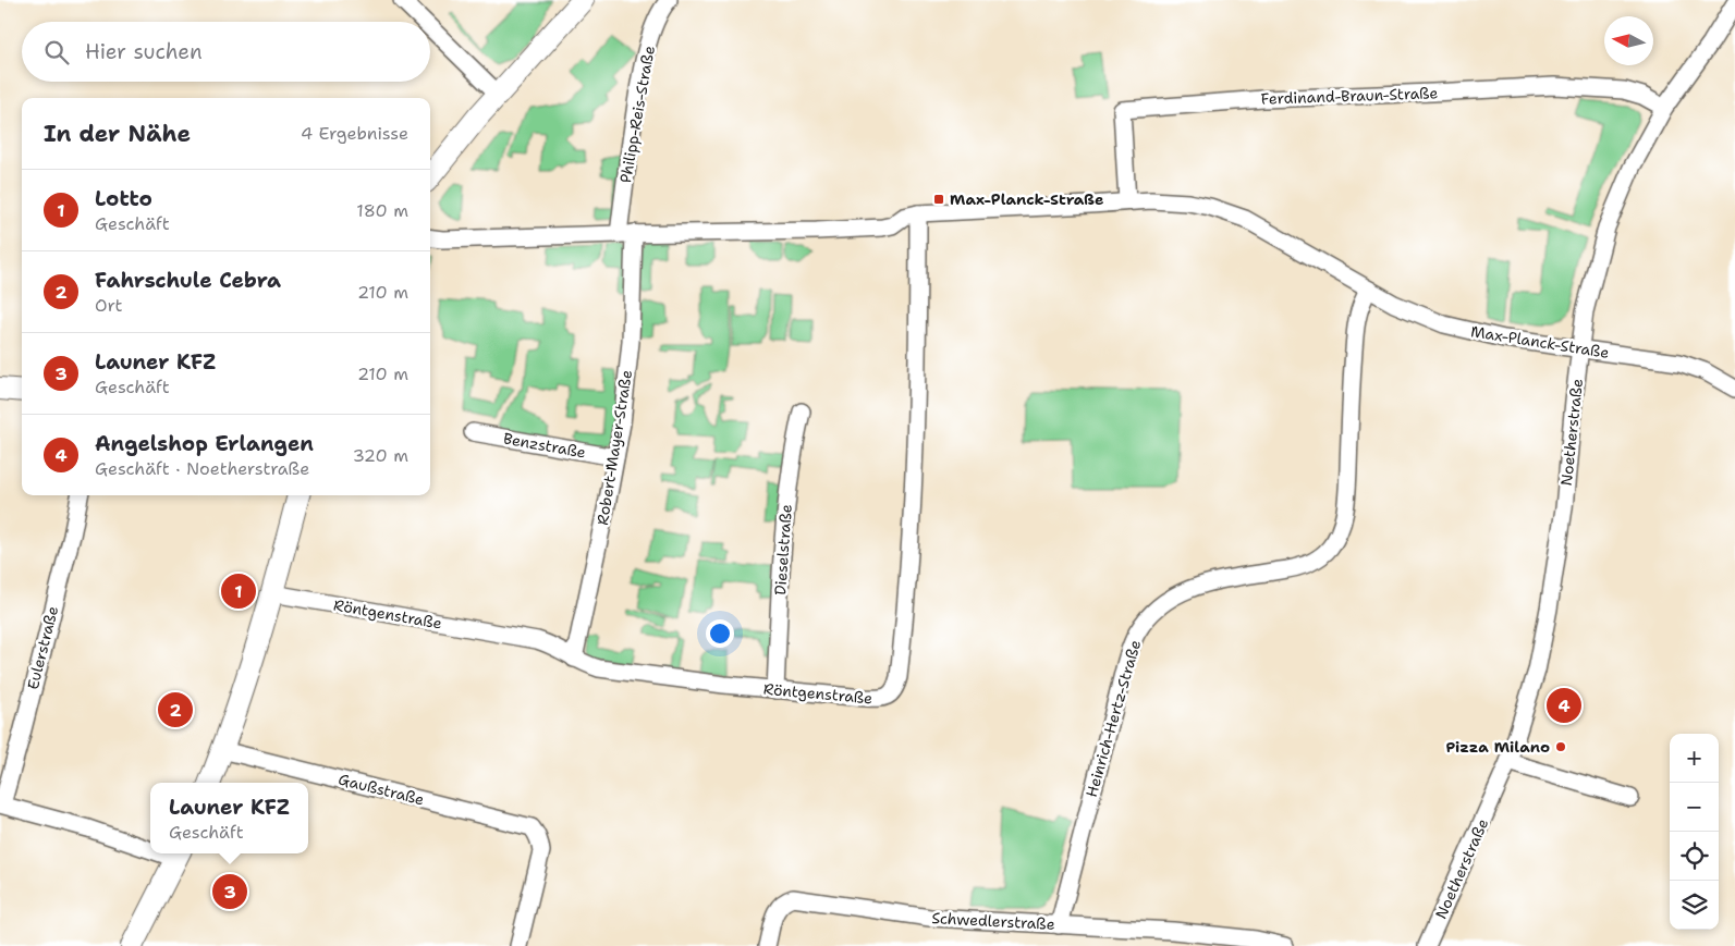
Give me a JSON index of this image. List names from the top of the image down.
{
  "streets": {
    "street": [
      "Ferdinand-Braun-Straße",
      "Philipp-Reis-Straße",
      "Max-Planck-Straße",
      "Noetherstraße",
      "Benzstraße",
      "Robert-Mayer-Straße",
      "Dieselstraße",
      "Röntgenstraße",
      "Eulerstraße",
      "Heinrich-Hertz-Straße",
      "Gaußstraße",
      "Schwedlerstraße"
    ]
  },
  "crossings": [
    ["Ferdinand-Braun-Straße", "Max-Planck-Straße"],
    ["Ferdinand-Braun-Straße", "Noetherstraße"],
    ["Philipp-Reis-Straße", "Max-Planck-Straße"],
    ["Philipp-Reis-Straße", "Robert-Mayer-Straße"],
    ["Max-Planck-Straße", "Noetherstraße"],
    ["Max-Planck-Straße", "Robert-Mayer-Straße"],
    ["Max-Planck-Straße", "Röntgenstraße"],
    ["Max-Planck-Straße", "Heinrich-Hertz-Straße"],
    ["Benzstraße", "Robert-Mayer-Straße"],
    ["Robert-Mayer-Straße", "Röntgenstraße"],
    ["Dieselstraße", "Röntgenstraße"],
    ["Heinrich-Hertz-Straße", "Schwedlerstraße"]
  ],
  "places": {
    "transit": ["Max-Planck-Straße"],
    "other": ["Pizza Milano"]
  },
  "north": "left",
  "page": {
    "search": "Hier suchen",
    "heading": ["In der Nähe", "4 Ergebnisse"],
    "list": [
      {
        "mark": "1",
        "name": "Lotto",
        "note": "Geschäft",
        "value": "180 m"
      },
      {
        "mark": "2",
        "name": "Fahrschule Cebra",
        "note": "Ort",
        "value": "210 m"
      },
      {
        "mark": "3",
        "name": "Launer KFZ",
        "note": "Geschäft",
        "value": "210 m"
      },
      {
        "mark": "4",
        "name": "Angelshop Erlangen",
        "note": "Geschäft · Noetherstraße",
        "value": "320 m"
      }
    ],
    "pins": [
      "1",
      "4",
      "2",
      "3"
    ],
    "map_buttons": ["+", "−"],
    "popup": ["Launer KFZ", "Geschäft"]
  }
}
